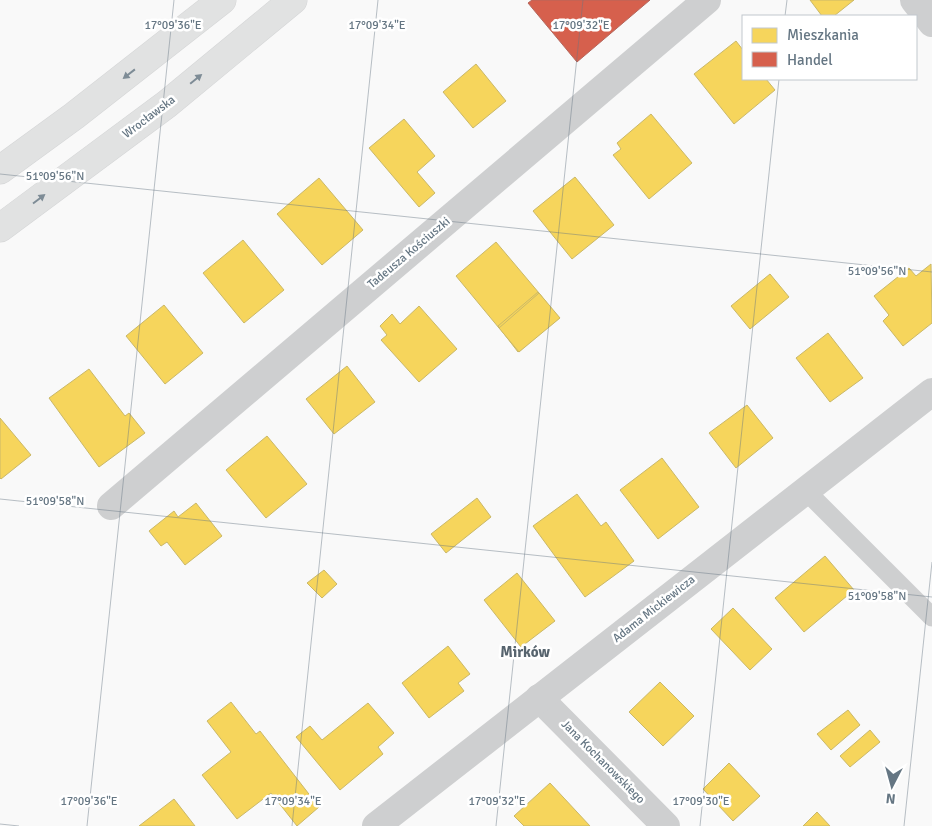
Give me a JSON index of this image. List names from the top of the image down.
{
  "streets": {
    "main road": ["Wrocławska"],
    "street": ["Tadeusza Kościuszki", "Adama Mickiewicza", "Jana Kochanowskiego"]
  },
  "crossings": [
    ["Adama Mickiewicza", "Jana Kochanowskiego"]
  ],
  "districts": ["Mirków"],
  "legend": ["Mieszkania", "Handel"],
  "north": "bottom",
  "coordinates": [
    "17°09'36\"E",
    "17°09'34\"E",
    "17°09'32\"E",
    "51°09'56\"N",
    "51°09'58\"N",
    "17°09'30\"E"
  ]
}
